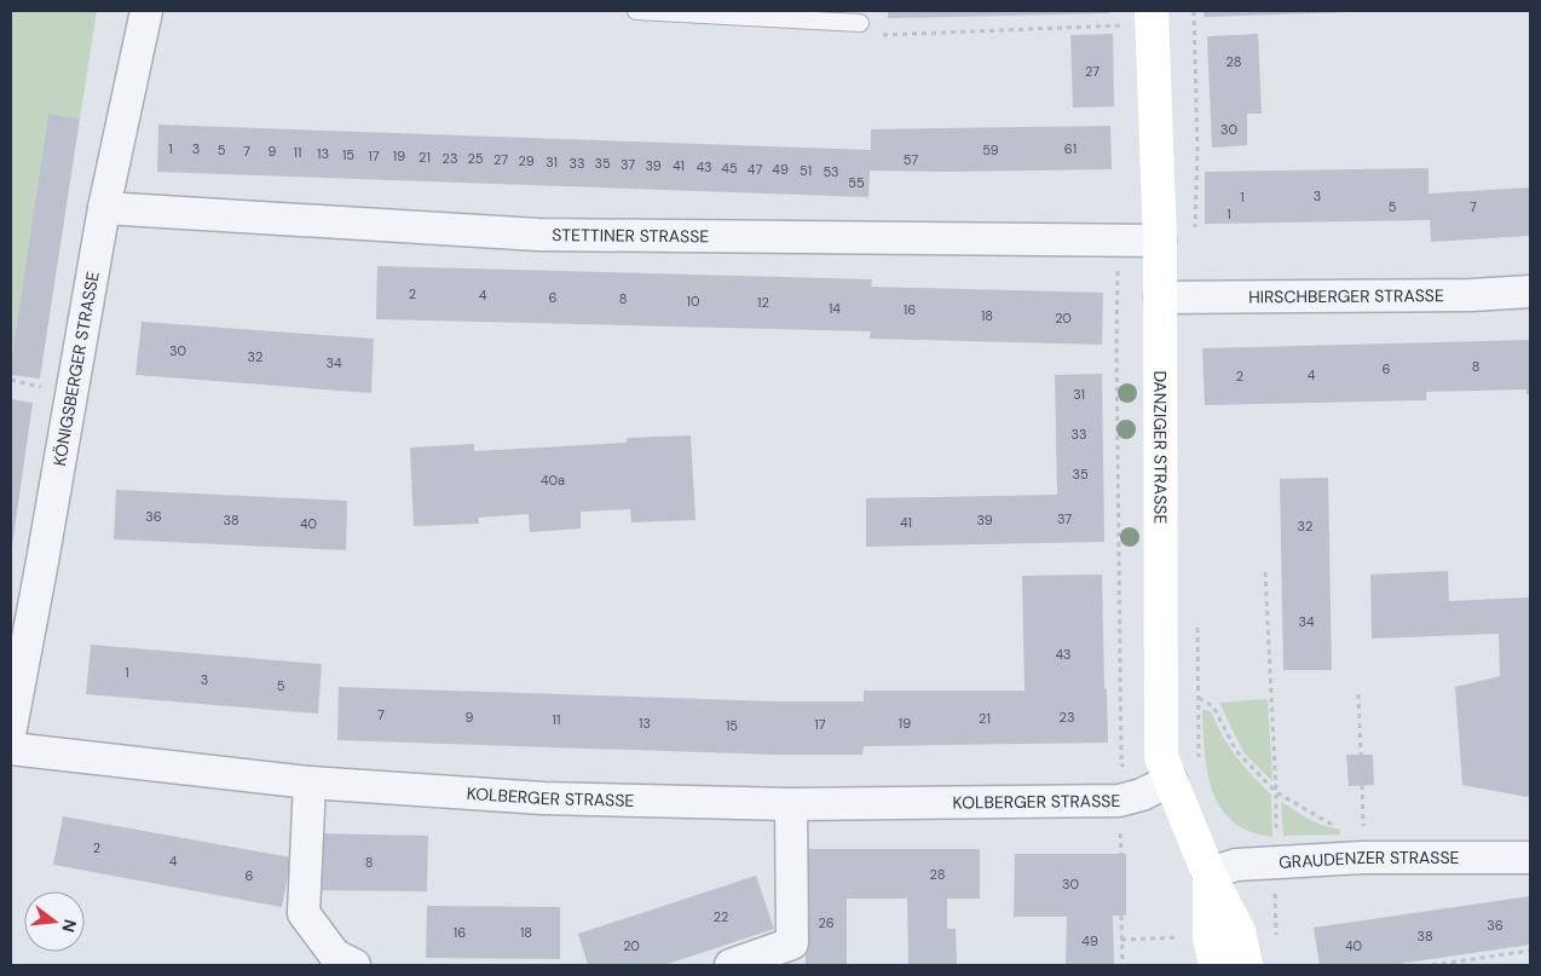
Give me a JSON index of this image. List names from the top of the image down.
{
  "streets": {
    "street": [
      "STETTINER STRASSE",
      "HIRSCHBERGER STRASSE",
      "KÖNIGSBERGER STRASSE",
      "DANZIGER STRASSE",
      "KOLBERGER STRASSE",
      "GRAUDENZER STRASSE"
    ]
  },
  "crossings": [
    ["STETTINER STRASSE", "KÖNIGSBERGER STRASSE"],
    ["STETTINER STRASSE", "DANZIGER STRASSE"],
    ["HIRSCHBERGER STRASSE", "DANZIGER STRASSE"],
    ["DANZIGER STRASSE", "KOLBERGER STRASSE"],
    ["DANZIGER STRASSE", "GRAUDENZER STRASSE"]
  ],
  "house_numbers": [
    "28",
    "27",
    "30",
    "1",
    "3",
    "61",
    "5",
    "59",
    "7",
    "9",
    "11",
    "13",
    "15",
    "17",
    "19",
    "21",
    "23",
    "25",
    "27",
    "57",
    "29",
    "31",
    "33",
    "35",
    "37",
    "39",
    "41",
    "43",
    "45",
    "47",
    "49",
    "51",
    "53",
    "55",
    "3",
    "1",
    "5",
    "7",
    "1",
    "2",
    "4",
    "6",
    "8",
    "10",
    "12",
    "14",
    "16",
    "18",
    "20",
    "30",
    "32",
    "34",
    "8",
    "6",
    "4",
    "2",
    "31",
    "33",
    "35",
    "40a",
    "36",
    "37",
    "38",
    "39",
    "41",
    "40",
    "32",
    "34",
    "43",
    "1",
    "3",
    "5",
    "7",
    "9",
    "23",
    "21",
    "11",
    "13",
    "19",
    "17",
    "15",
    "2",
    "4",
    "8",
    "28",
    "6",
    "30",
    "22",
    "26",
    "36",
    "16",
    "18",
    "38",
    "49",
    "20",
    "40"
  ],
  "north": "right"
}
